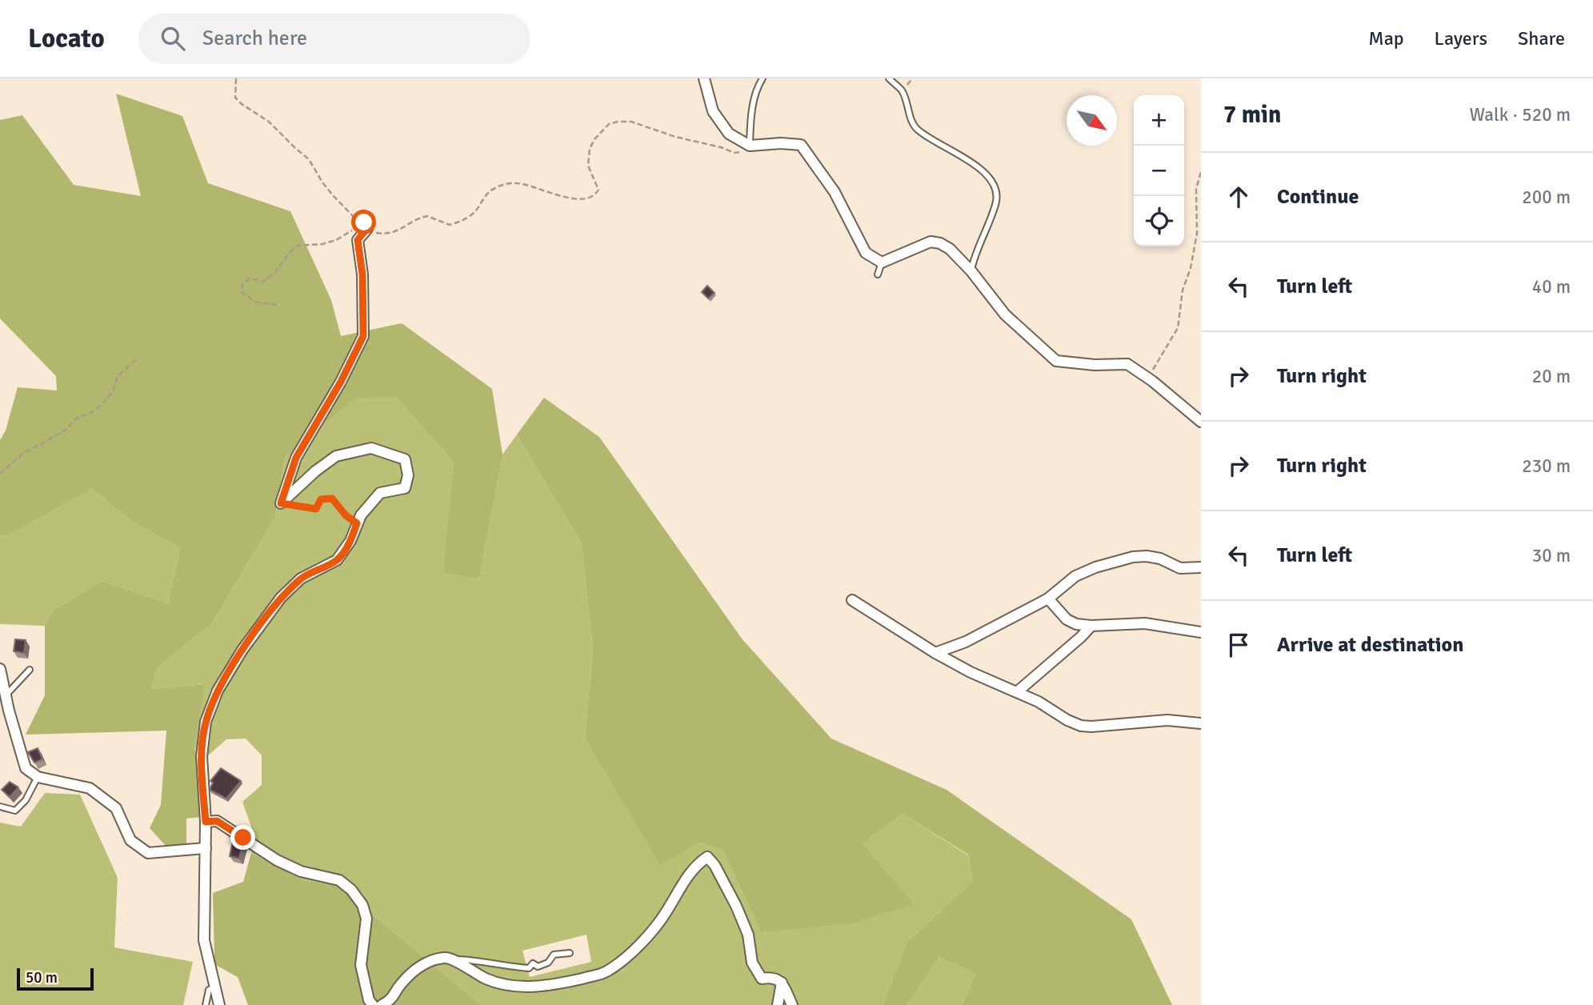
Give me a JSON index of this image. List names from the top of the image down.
{
  "scale_bar": "50 m",
  "north": "bottom right",
  "page": {
    "header": "Locato",
    "search": "Search here",
    "nav": ["Map", "Layers", "Share"],
    "heading": ["7 min", "Walk · 520 m"],
    "map_buttons": ["+", "−"],
    "list": [
      ["Continue", "200 m"],
      ["Turn left", "40 m"],
      ["Turn right", "20 m"],
      ["Turn right", "230 m"],
      ["Turn left", "30 m"],
      "Arrive at destination"
    ],
    "scale": "50 m"
  }
}
